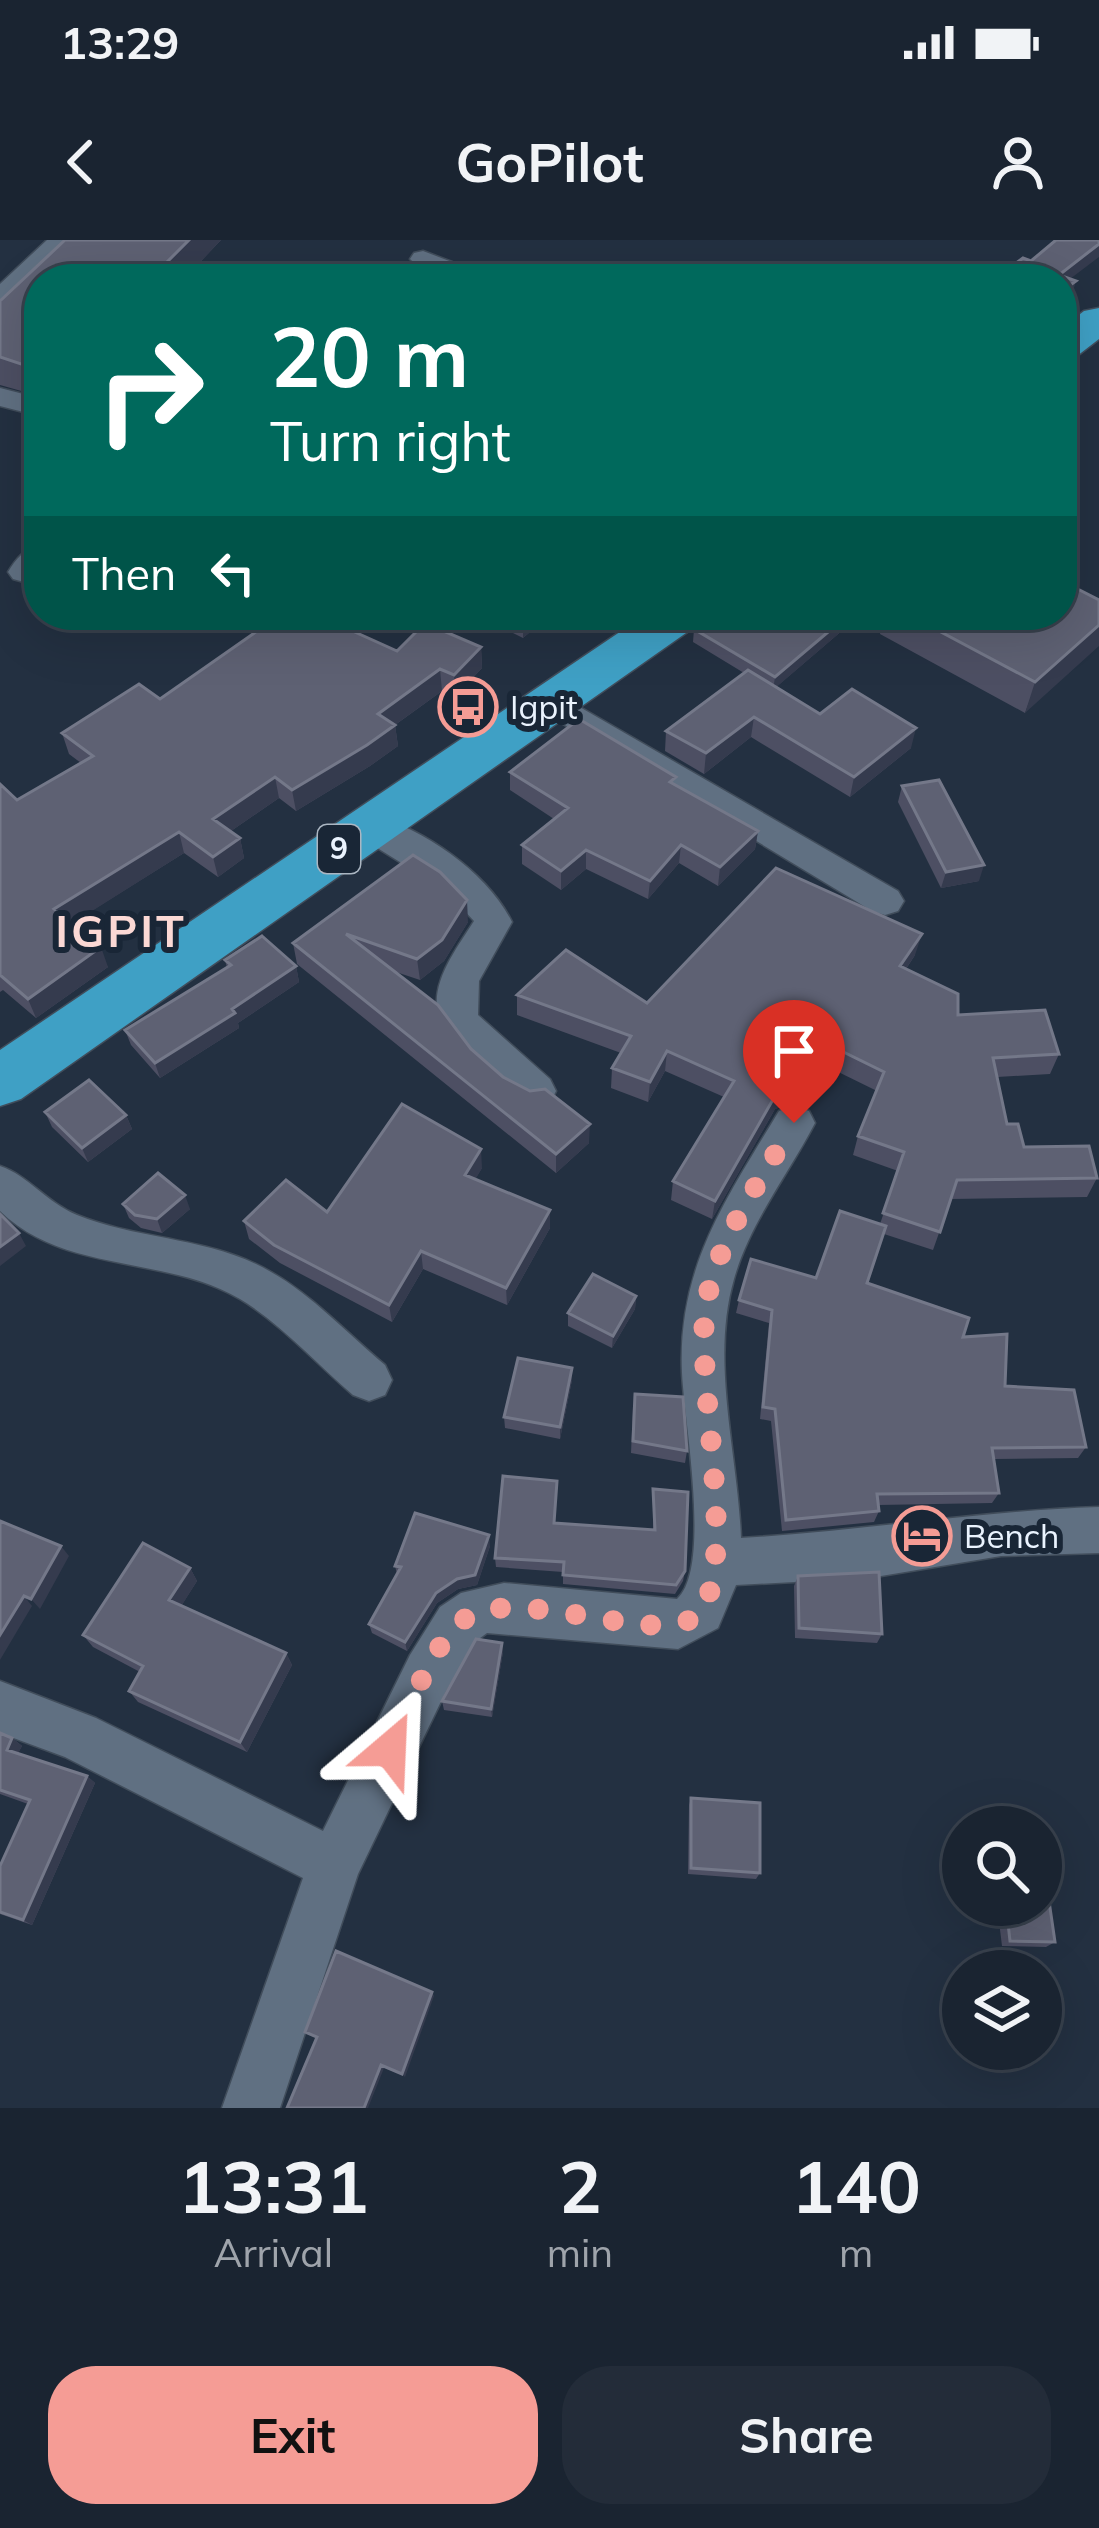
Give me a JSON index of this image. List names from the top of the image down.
{
  "streets": {
    "highway": ["9"]
  },
  "districts": ["IGPIT"],
  "places": {
    "bus stop": ["Igpit"],
    "hotel": ["Bench"]
  },
  "page": {
    "status": "13:29",
    "header": "GoPilot",
    "turn": ["20 m", "Turn right"],
    "then": "Then",
    "eta": [
      "13:31",
      "Arrival",
      "2",
      "min",
      "140",
      "m"
    ],
    "buttons": ["Exit", "Share"]
  }
}
